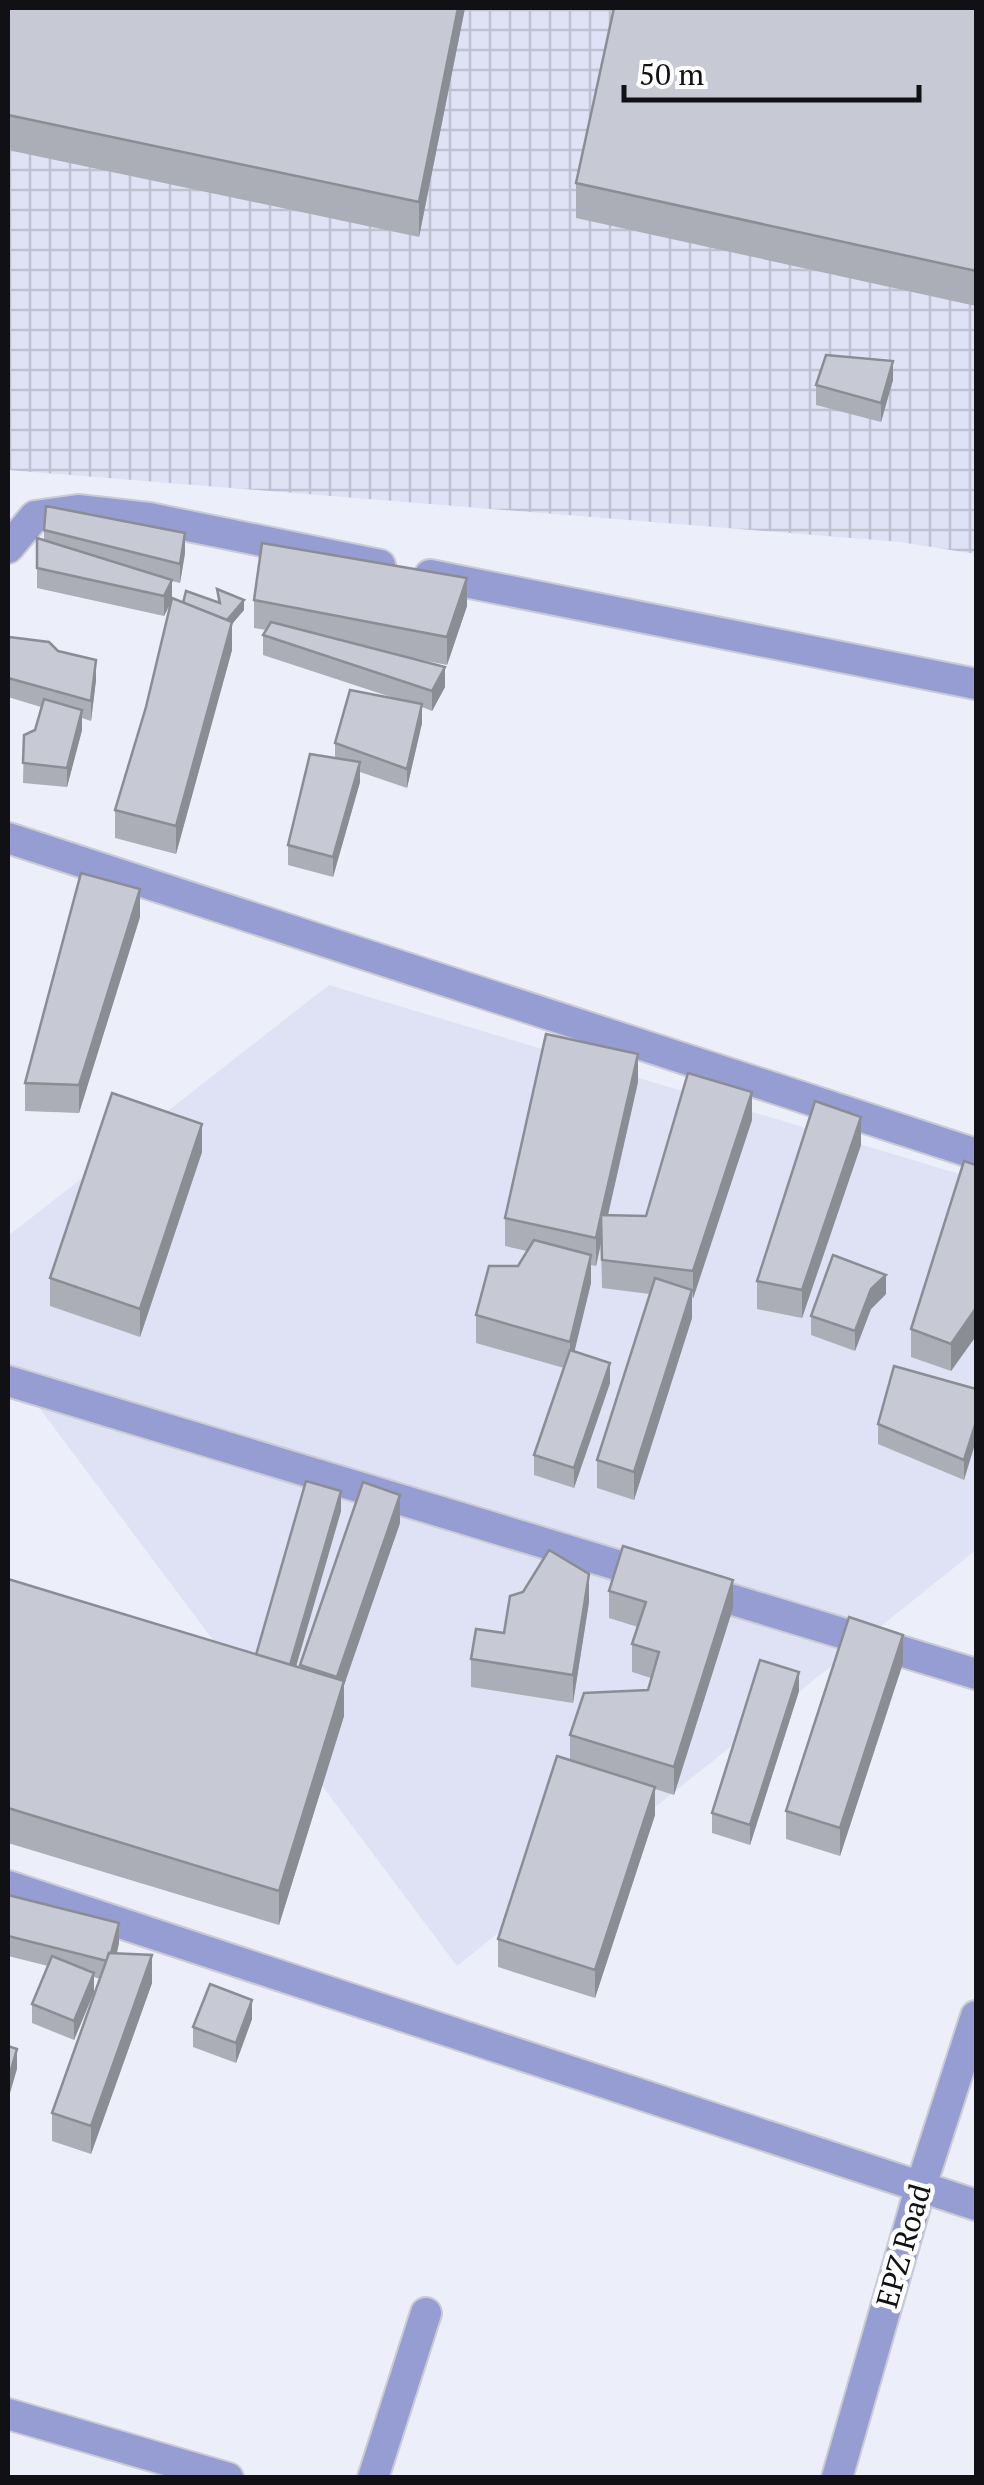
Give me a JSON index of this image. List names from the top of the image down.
{
  "streets": {
    "street": ["EPZ Road"]
  },
  "scale_bar": "50 m"
}
